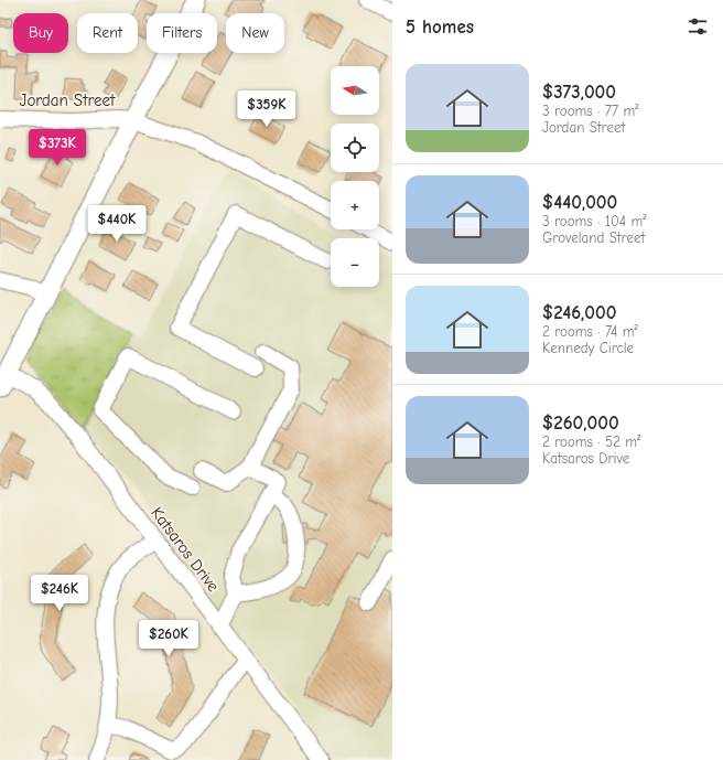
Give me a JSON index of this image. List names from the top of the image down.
{
  "streets": {
    "street": ["Jordan Street", "Katsaros Drive"]
  },
  "north": "left",
  "page": {
    "heading": "5 homes",
    "chip": [
      "Buy",
      "Rent",
      "Filters",
      "New"
    ],
    "list": [
      {
        "name": "$373,000",
        "note": "3 rooms · 77 m² · Jordan Street"
      },
      {
        "name": "$440,000",
        "note": "3 rooms · 104 m² · Groveland Street"
      },
      {
        "name": "$246,000",
        "note": "2 rooms · 74 m² · Kennedy Circle"
      },
      {
        "name": "$260,000",
        "note": "2 rooms · 52 m² · Katsaros Drive"
      }
    ],
    "map_buttons": ["+", "−"],
    "price": [
      "$359K",
      "$373K",
      "$440K",
      "$246K",
      "$260K"
    ]
  }
}
